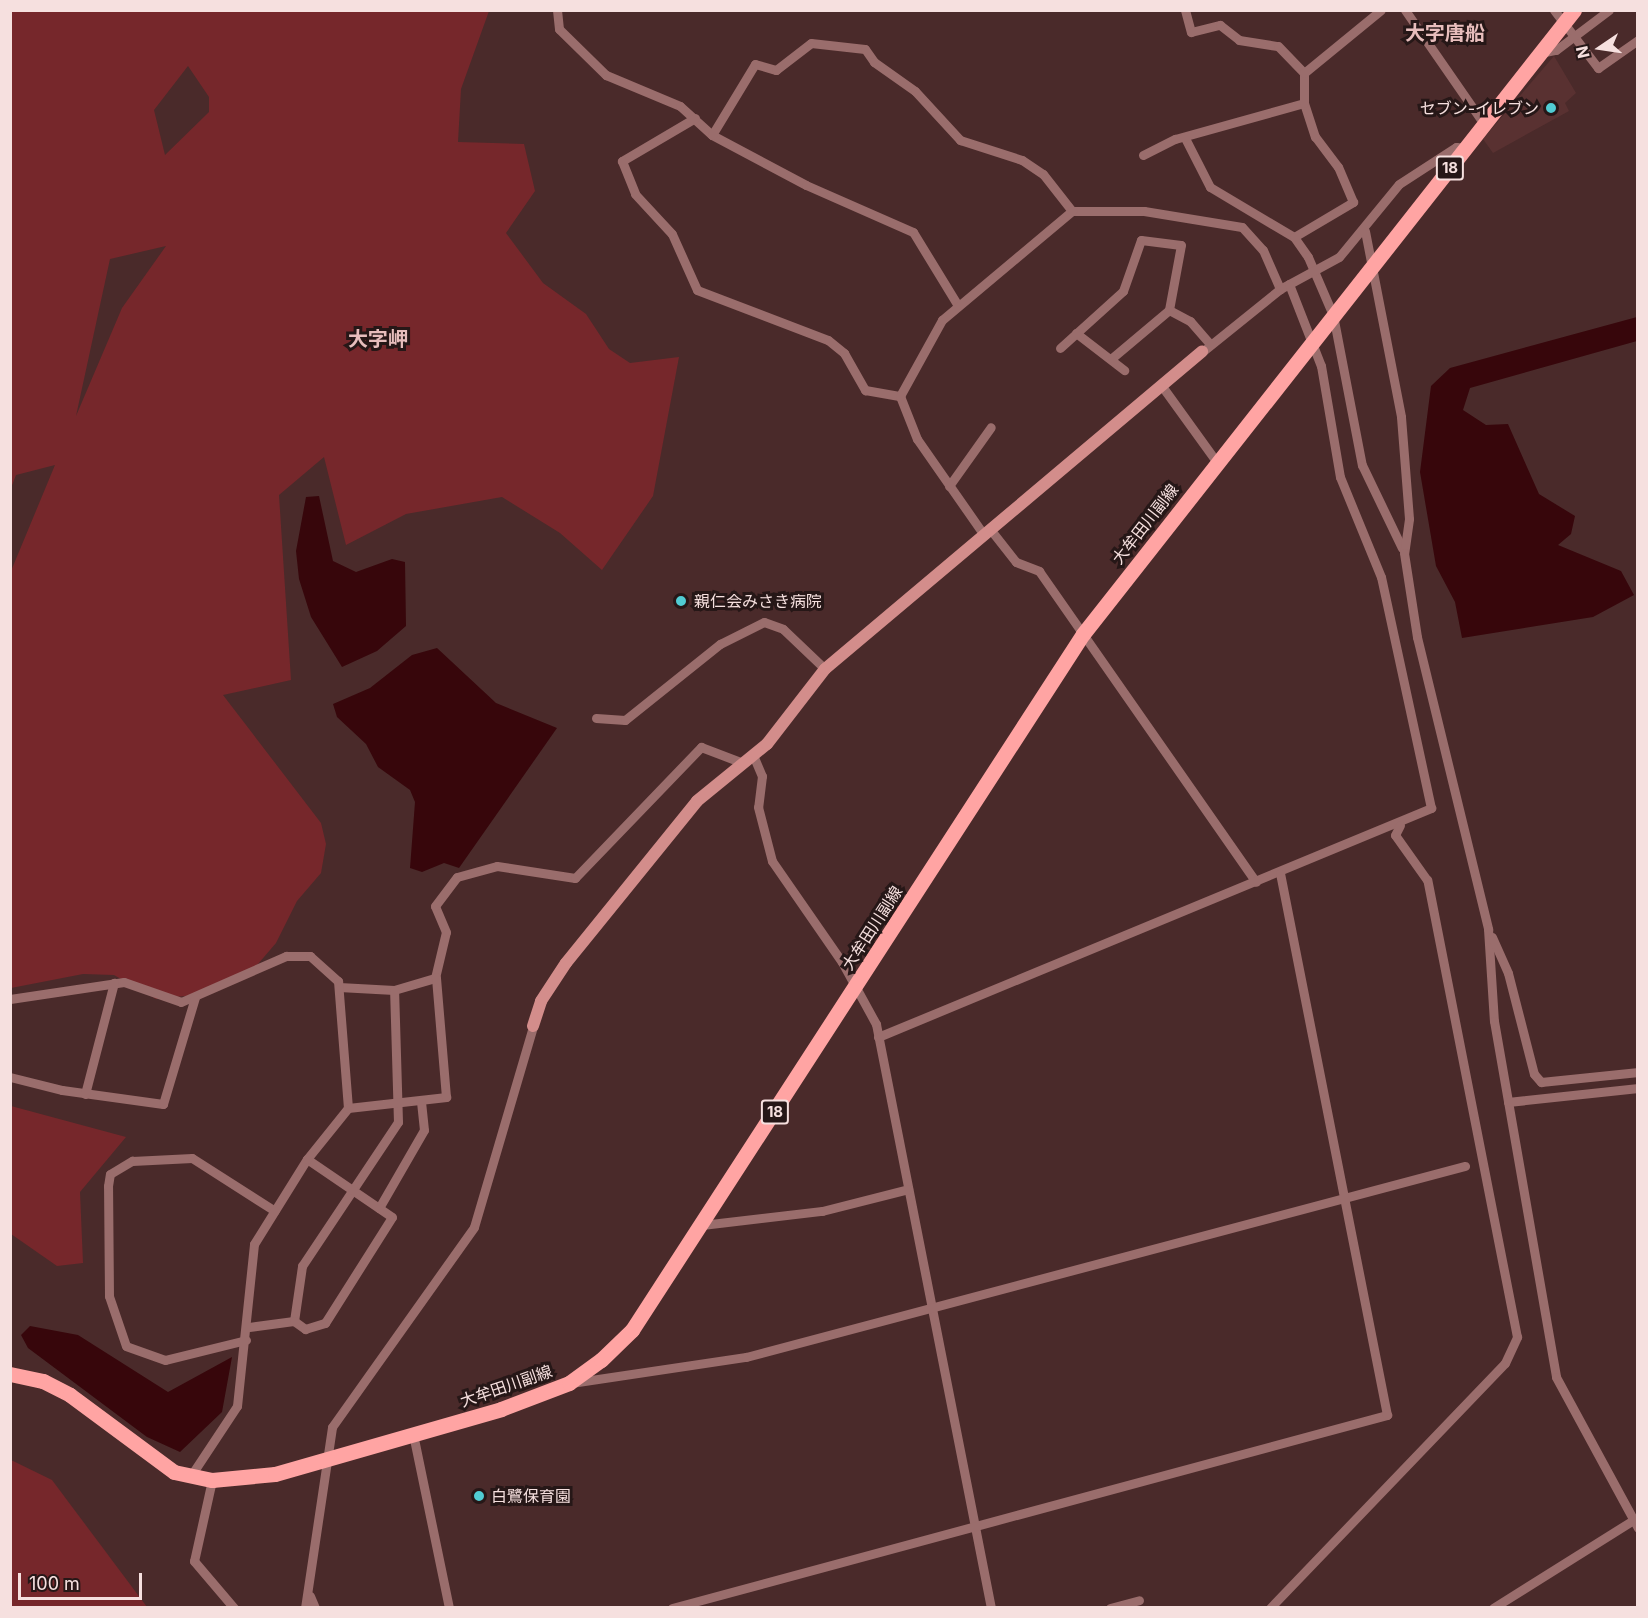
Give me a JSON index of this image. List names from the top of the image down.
{
  "streets": {
    "main road": ["18", "大牟田川副線"]
  },
  "districts": ["大字唐船", "大字岬"],
  "places": ["セブン-イレブン", "親仁会みさき病院", "白鷺保育園"],
  "scale_bar": "100 m",
  "north": "left"
}
